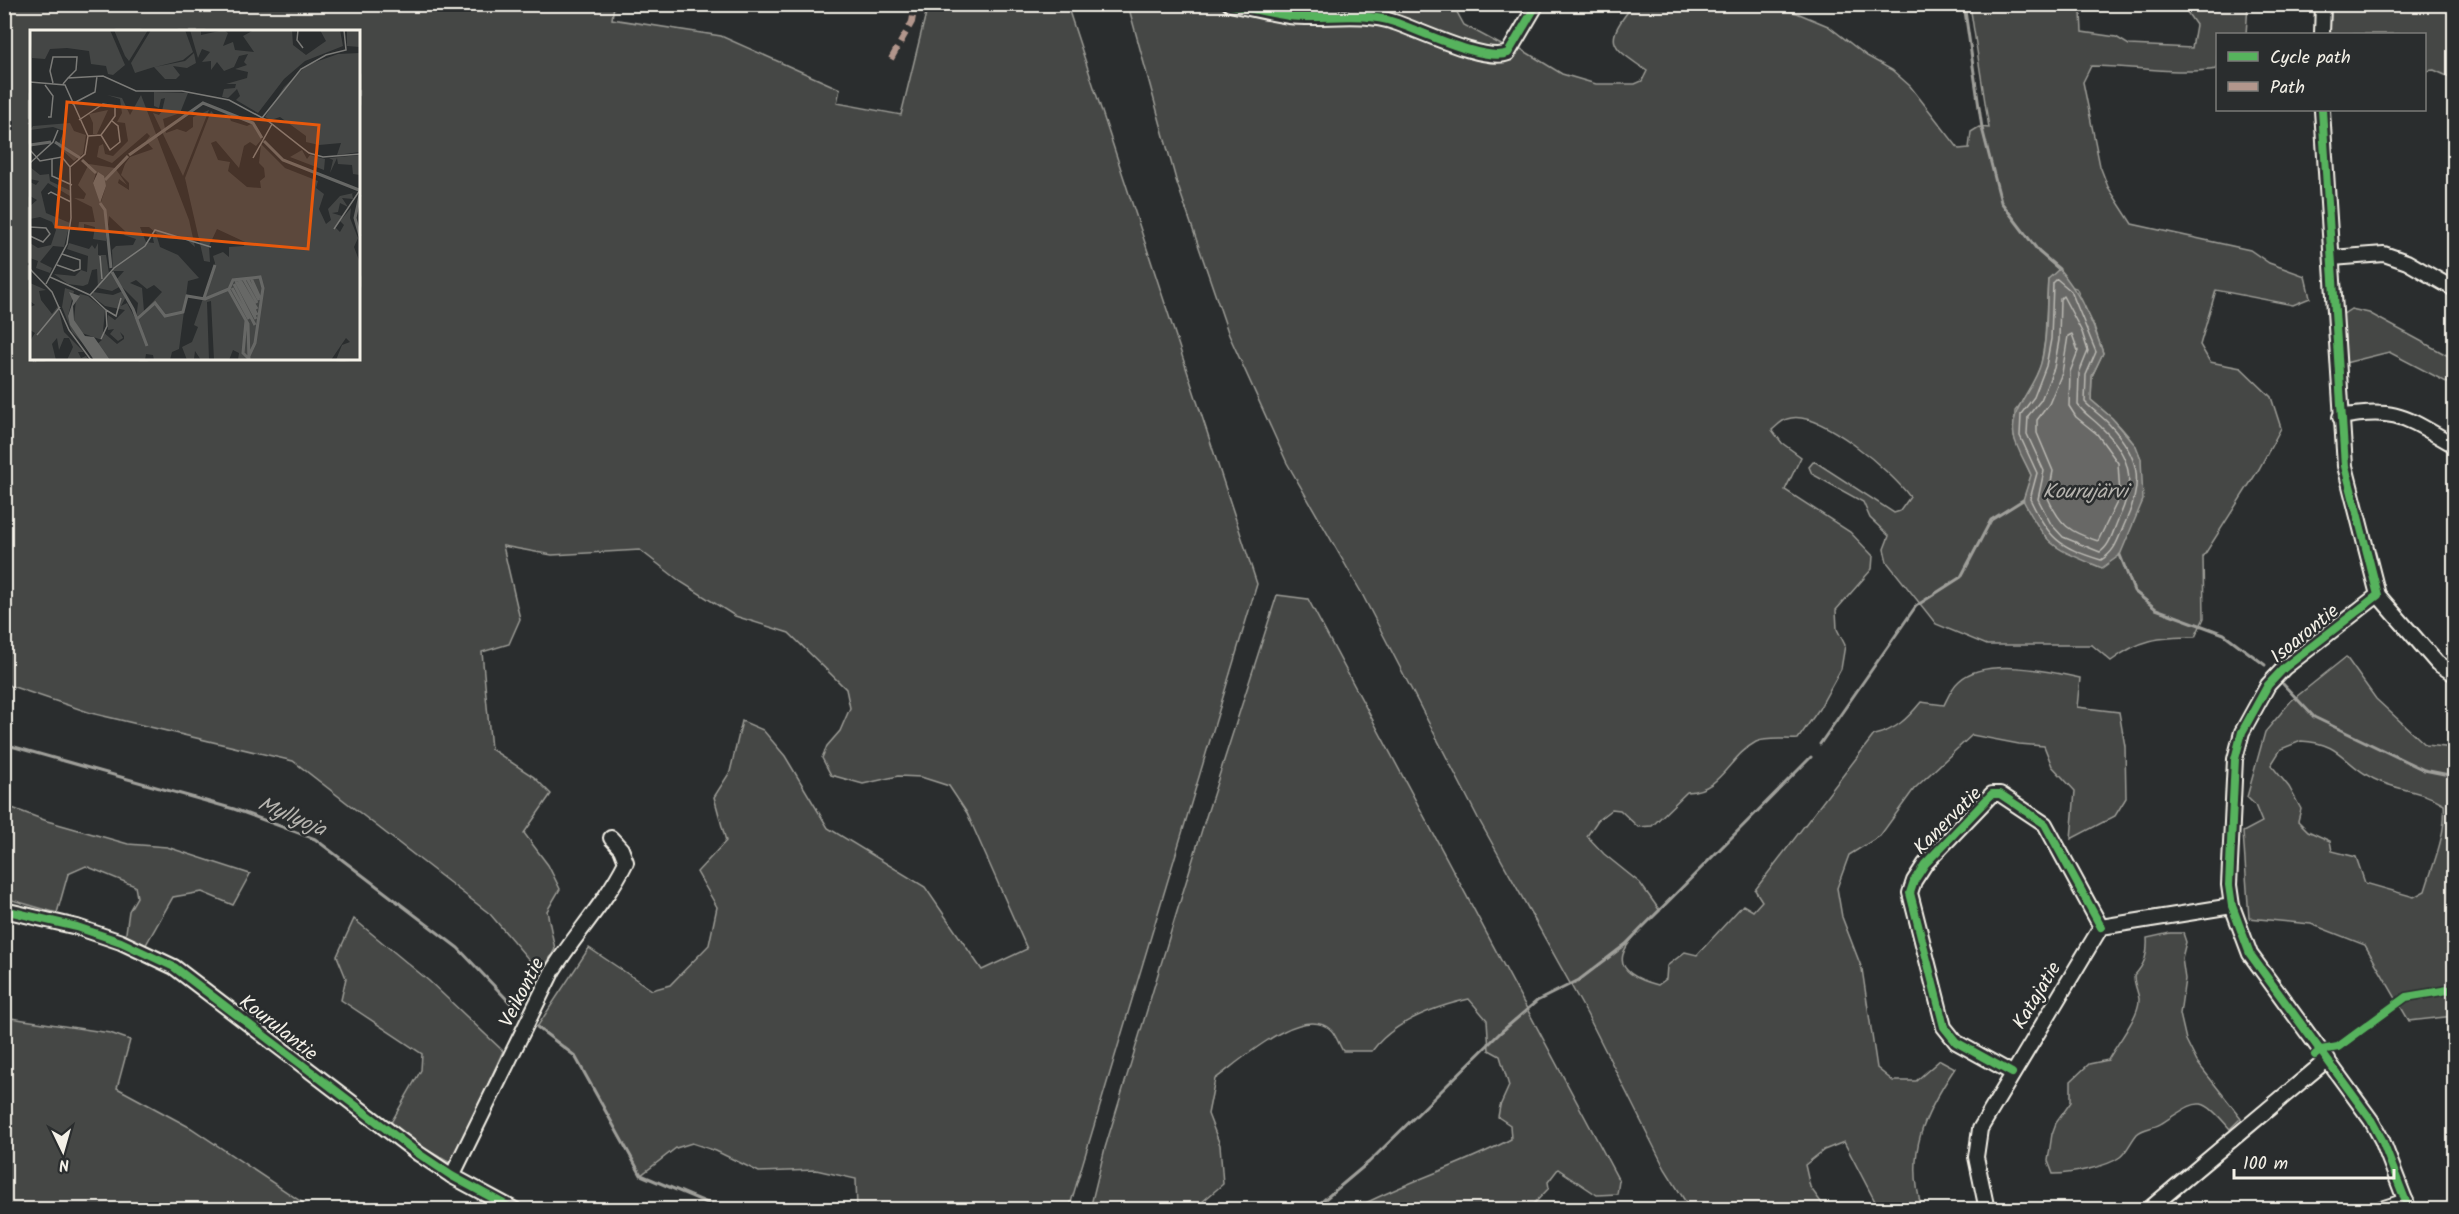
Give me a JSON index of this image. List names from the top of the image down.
{
  "streets": {
    "street": [
      "Isoarontie",
      "Kanervatie",
      "Veikontie",
      "Katajatie",
      "Kourulantie"
    ]
  },
  "crossings": [
    ["Kanervatie", "Katajatie"],
    ["Veikontie", "Kourulantie"]
  ],
  "water": ["Kourujärvi", "Myllyoja"],
  "legend": ["Cycle path", "Path"],
  "scale_bar": "100 m",
  "north": "bottom"
}
